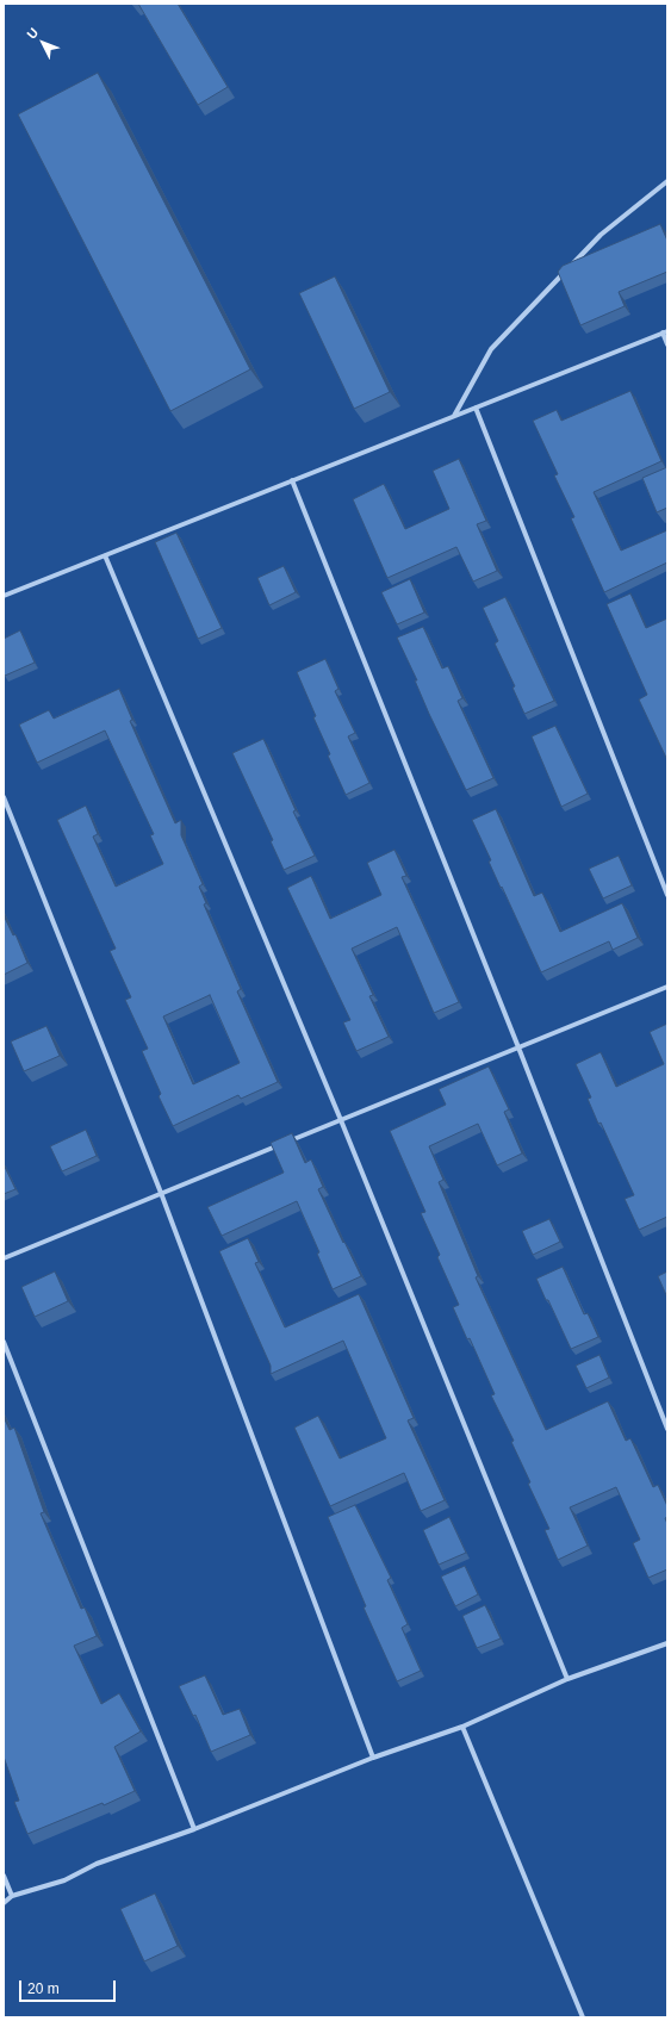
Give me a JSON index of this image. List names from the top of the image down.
{
  "scale_bar": "20 m",
  "north": "top left"
}
